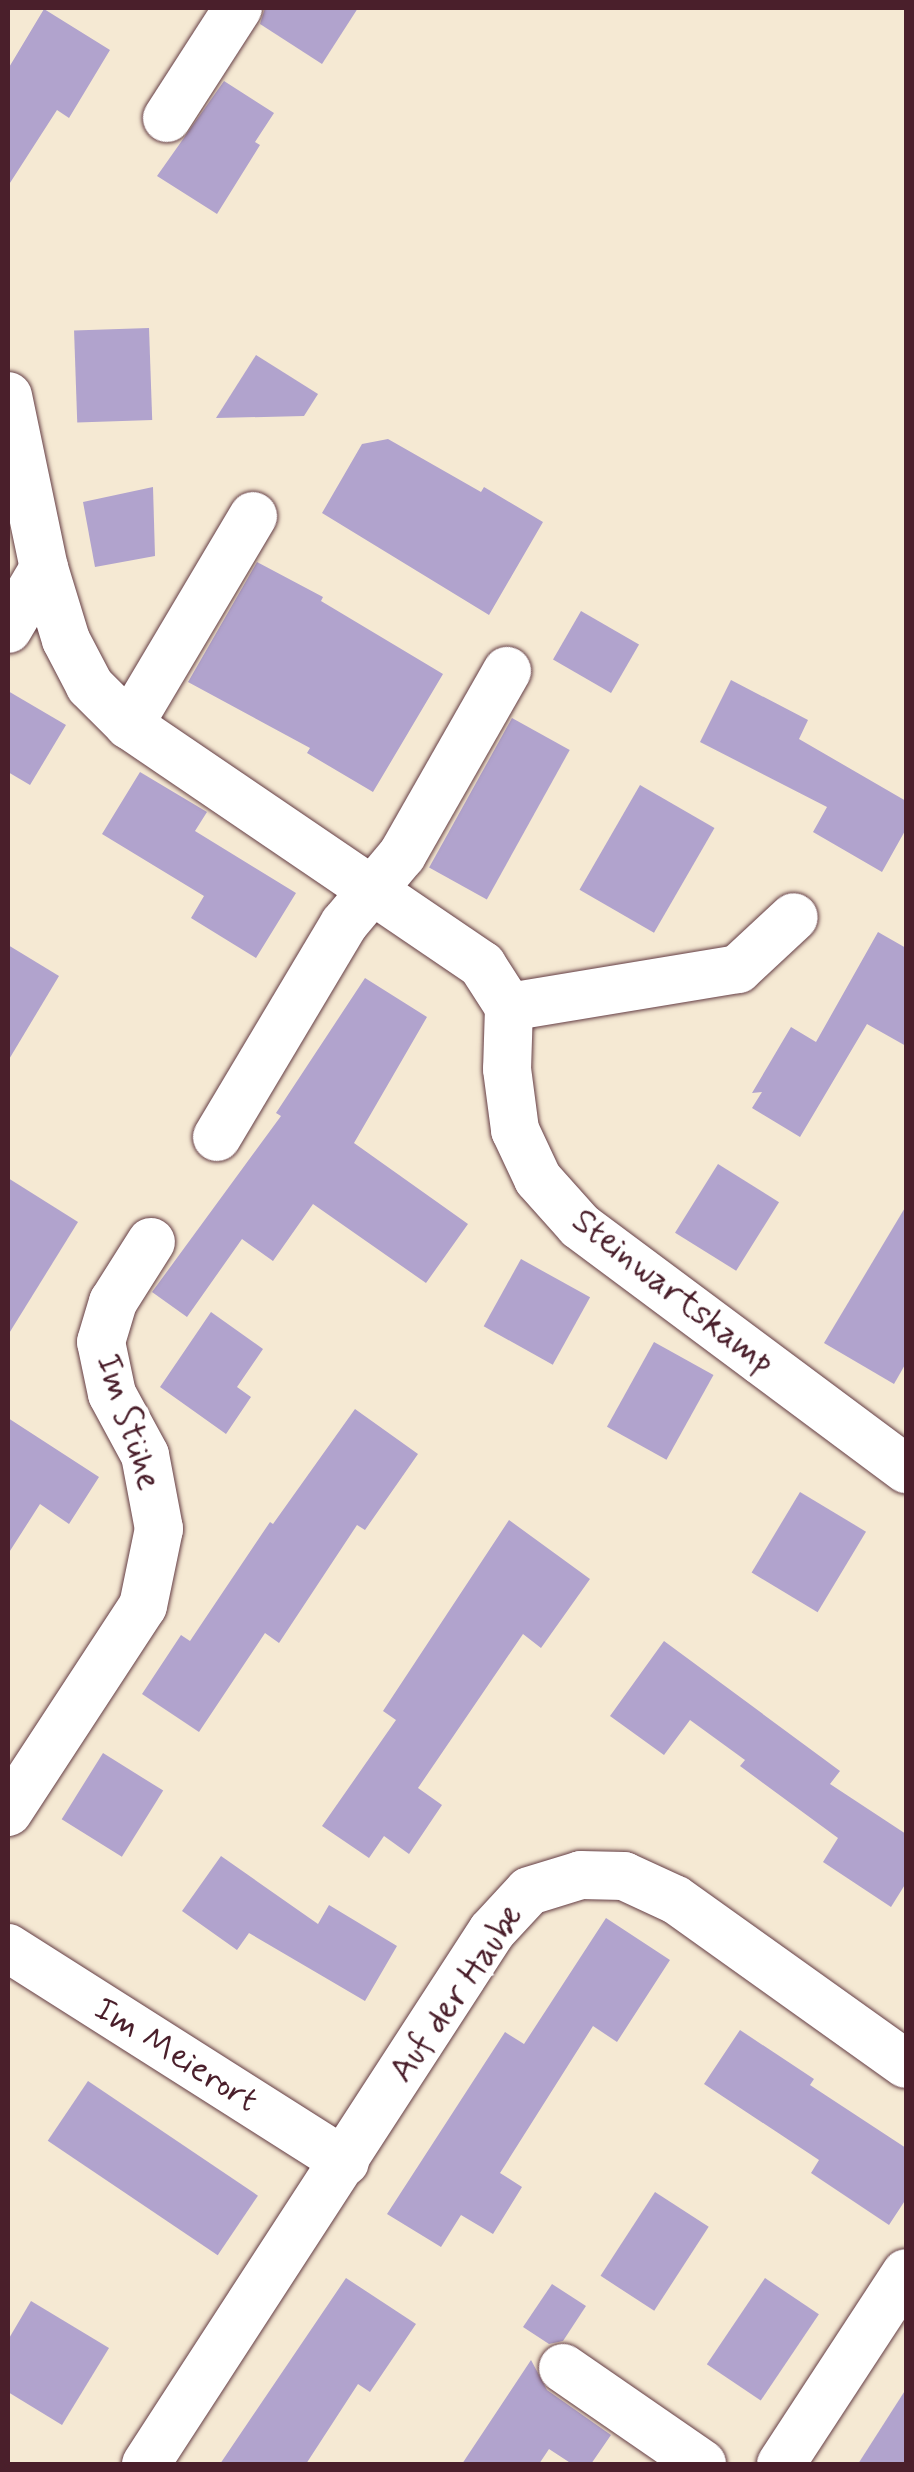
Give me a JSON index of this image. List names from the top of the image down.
{
  "streets": {
    "street": [
      "Steinwartskamp",
      "Im Stühe",
      "Auf der Haube",
      "Im Meierort"
    ]
  },
  "crossings": [
    ["Auf der Haube", "Im Meierort"]
  ]
}
